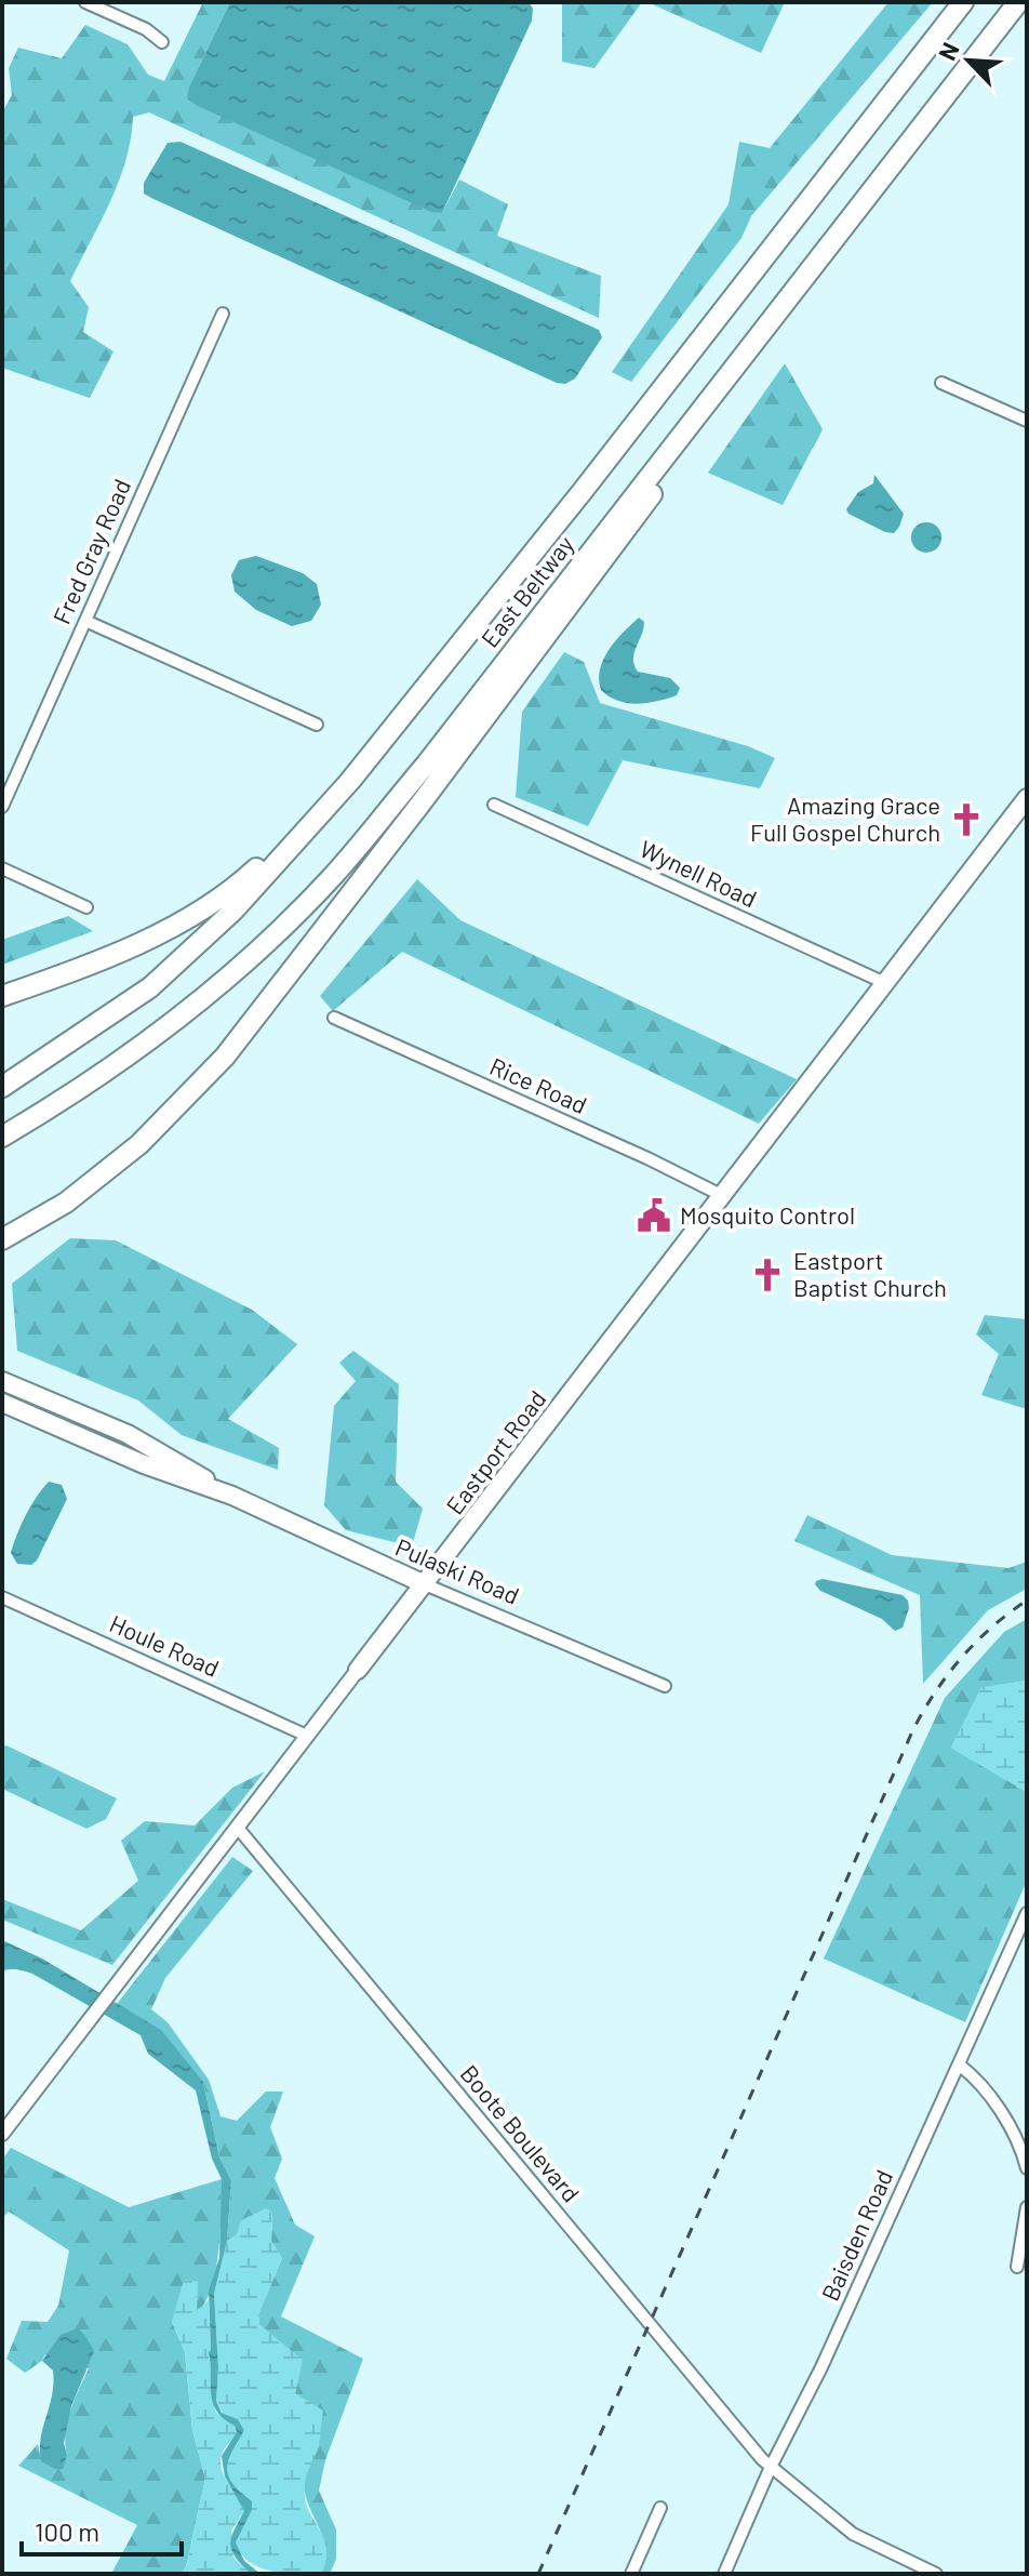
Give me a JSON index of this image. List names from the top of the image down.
{
  "streets": {
    "highway": ["East Beltway"],
    "main road": ["Eastport Road", "Pulaski Road"],
    "street": [
      "Fred Gray Road",
      "Wynell Road",
      "Rice Road",
      "Houle Road",
      "Boote Boulevard",
      "Baisden Road"
    ]
  },
  "crossings": [
    ["Wynell Road", "Eastport Road"],
    ["Rice Road", "Eastport Road"],
    ["Eastport Road", "Pulaski Road"],
    ["Eastport Road", "Houle Road"],
    ["Eastport Road", "Boote Boulevard"],
    ["Boote Boulevard", "Baisden Road"]
  ],
  "places": {
    "church": ["Amazing Grace Full Gospel Church", "Eastport Baptist Church"],
    "public building": ["Mosquito Control"]
  },
  "scale_bar": "100 m",
  "north": "top left"
}
